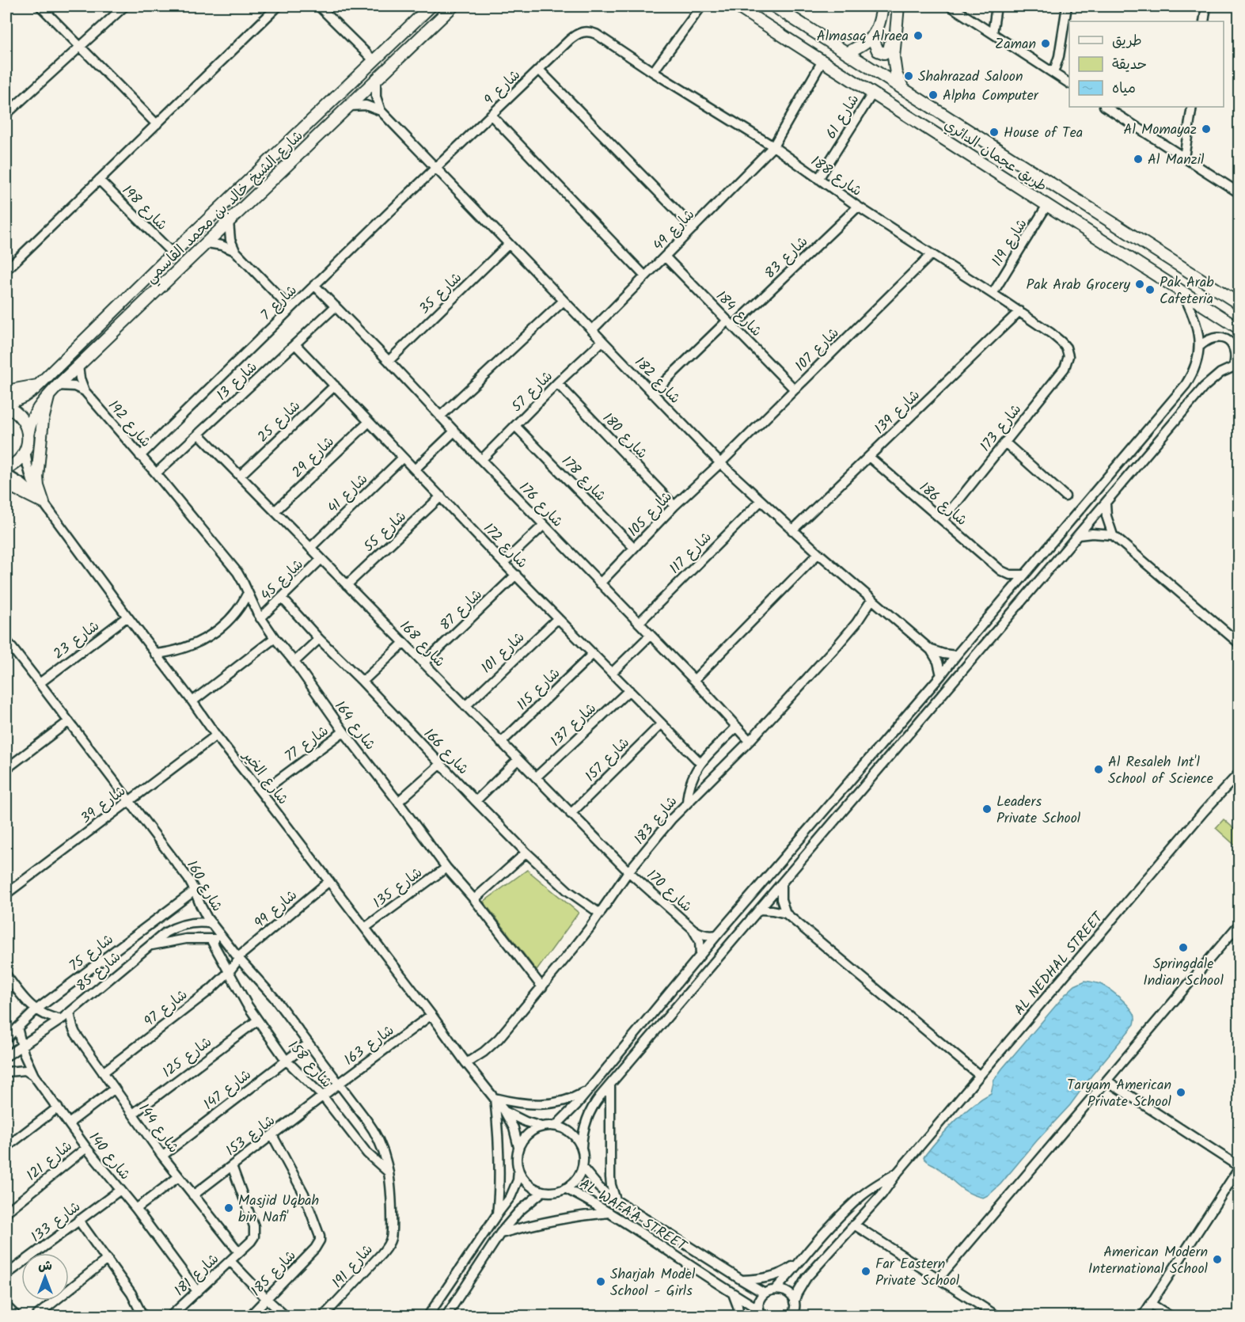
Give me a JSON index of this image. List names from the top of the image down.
{
  "streets": {
    "main road": ["طريق عجمان الدائري", "شارع الشيخ خالد بن محمد القاسمي"],
    "street": [
      "شارع 9",
      "شارع 61",
      "شارع 188",
      "شارع 198",
      "شارع 49",
      "شارع 119",
      "شارع 83",
      "شارع 35",
      "شارع 7",
      "شارع 184",
      "شارع 107",
      "شارع 182",
      "شارع 13",
      "شارع 57",
      "شارع 139",
      "شارع 25",
      "شارع 192",
      "شارع 173",
      "شارع 180",
      "شارع 29",
      "شارع 178",
      "شارع 41",
      "شارع 186",
      "شارع 176",
      "شارع 105",
      "شارع 55",
      "شارع 172",
      "شارع 117",
      "شارع 45",
      "شارع 87",
      "شارع 23",
      "شارع 168",
      "شارع 101",
      "شارع 115",
      "شارع 137",
      "شارع 164",
      "شارع 77",
      "شارع 166",
      "شارع 157",
      "شارع الخير",
      "شارع 39",
      "شارع 183",
      "شارع 160",
      "شارع 135",
      "شارع 170",
      "شارع 99",
      "شارع 75",
      "AL NEDHAL STREET",
      "شارع 85",
      "شارع 97",
      "شارع 163",
      "شارع 125",
      "شارع 158",
      "شارع 147",
      "شارع 144",
      "شارع 153",
      "شارع 140",
      "شارع 121",
      "AL WAFA'A STREET",
      "شارع 133",
      "شارع 191",
      "شارع 185",
      "شارع 181"
    ]
  },
  "crossings": [
    ["شارع 9", "شارع 188"],
    ["شارع 9", "شارع 7"],
    ["شارع 9", "شارع 182"],
    ["شارع 61", "طريق عجمان الدائري"],
    ["شارع 61", "شارع 188"],
    ["طريق عجمان الدائري", "شارع 49"],
    ["طريق عجمان الدائري", "شارع 119"],
    ["شارع 188", "شارع 49"],
    ["شارع 188", "شارع 119"],
    ["شارع 188", "شارع 83"],
    ["شارع 188", "شارع 107"],
    ["شارع 188", "شارع 139"],
    ["شارع 188", "شارع 173"],
    ["شارع الشيخ خالد بن محمد القاسمي", "شارع 198"],
    ["شارع الشيخ خالد بن محمد القاسمي", "شارع 192"],
    ["شارع الشيخ خالد بن محمد القاسمي", "شارع الخير"],
    ["شارع 49", "شارع 184"],
    ["شارع 49", "شارع 182"],
    ["شارع 83", "شارع 184"],
    ["شارع 83", "شارع 182"],
    ["شارع 35", "شارع 182"],
    ["شارع 35", "شارع 176"],
    ["شارع 7", "شارع 182"],
    ["شارع 7", "شارع 192"],
    ["شارع 7", "شارع 176"],
    ["شارع 184", "شارع 107"],
    ["شارع 107", "شارع 182"],
    ["شارع 107", "شارع 105"],
    ["شارع 182", "شارع 57"],
    ["شارع 182", "شارع 139"],
    ["شارع 182", "شارع 105"],
    ["شارع 182", "شارع 117"],
    ["شارع 182", "شارع 183"],
    ["شارع 13", "شارع 192"],
    ["شارع 13", "شارع 176"],
    ["شارع 13", "شارع 172"],
    ["شارع 13", "شارع 168"],
    ["شارع 13", "شارع 164"],
    ["شارع 57", "شارع 180"],
    ["شارع 57", "شارع 178"],
    ["شارع 57", "شارع 176"],
    ["شارع 139", "شارع 186"],
    ["شارع 25", "شارع 172"],
    ["شارع 25", "شارع 168"],
    ["شارع 192", "شارع 164"],
    ["شارع 173", "شارع 186"],
    ["شارع 180", "شارع 105"],
    ["شارع 29", "شارع 172"],
    ["شارع 29", "شارع 168"],
    ["شارع 178", "شارع 105"],
    ["شارع 41", "شارع 172"],
    ["شارع 41", "شارع 168"],
    ["شارع 176", "شارع 105"],
    ["شارع 176", "شارع 117"],
    ["شارع 176", "شارع 183"],
    ["شارع 55", "شارع 172"],
    ["شارع 55", "شارع 168"],
    ["شارع 172", "شارع 87"],
    ["شارع 172", "شارع 101"],
    ["شارع 172", "شارع 115"],
    ["شارع 172", "شارع 137"],
    ["شارع 172", "شارع 157"],
    ["شارع 45", "شارع 168"],
    ["شارع 45", "شارع 164"],
    ["شارع 45", "شارع 166"],
    ["شارع 87", "شارع 168"],
    ["شارع 23", "شارع الخير"],
    ["شارع 23", "شارع 160"],
    ["شارع 168", "شارع 101"],
    ["شارع 168", "شارع 115"],
    ["شارع 168", "شارع 137"],
    ["شارع 168", "شارع 157"],
    ["شارع 168", "شارع 183"],
    ["شارع 168", "شارع 170"],
    ["شارع 164", "شارع 77"],
    ["شارع 164", "شارع 183"],
    ["شارع 164", "شارع 135"],
    ["شارع 77", "شارع الخير"],
    ["شارع 166", "شارع 183"],
    ["شارع الخير", "شارع 39"],
    ["شارع الخير", "شارع 183"],
    ["شارع الخير", "شارع 135"],
    ["شارع الخير", "شارع 99"],
    ["شارع الخير", "شارع 163"],
    ["شارع الخير", "AL WAFA'A STREET"],
    ["شارع 39", "شارع 160"],
    ["شارع 183", "شارع 170"],
    ["شارع 160", "شارع 99"],
    ["شارع 160", "شارع 75"],
    ["شارع 160", "شارع 85"],
    ["شارع 160", "شارع 97"],
    ["شارع 160", "شارع 163"],
    ["شارع 160", "شارع 158"],
    ["شارع 160", "شارع 147"],
    ["شارع 160", "شارع 191"],
    ["شارع 99", "شارع 97"],
    ["شارع 75", "شارع 140"],
    ["شارع 85", "شارع 144"],
    ["شارع 85", "شارع 140"],
    ["شارع 97", "شارع 158"],
    ["شارع 97", "شارع 144"],
    ["شارع 163", "شارع 158"],
    ["شارع 163", "شارع 153"],
    ["شارع 125", "شارع 158"],
    ["شارع 125", "شارع 144"],
    ["شارع 158", "شارع 147"],
    ["شارع 158", "شارع 153"],
    ["شارع 158", "شارع 191"],
    ["شارع 147", "شارع 144"],
    ["شارع 144", "شارع 153"],
    ["شارع 144", "شارع 181"],
    ["شارع 153", "شارع 185"],
    ["شارع 153", "شارع 181"],
    ["شارع 140", "شارع 121"],
    ["شارع 140", "شارع 133"],
    ["شارع 140", "شارع 181"]
  ],
  "places": [
    "Almasaq Alraea",
    "Zaman",
    "Shahrazad Saloon",
    "Alpha Computer",
    "Al Momayaz",
    "House of Tea",
    "Al Manzil",
    "Pak Arab Grocery",
    "Pak Arab Cafeteria",
    "Al Resaleh Int'l School of Science",
    "Leaders Private School",
    "Springdale Indian School",
    "Taryam American Private School",
    "Masjid Uqbah bin Nafi'",
    "American Modern International School",
    "Far Eastern Private School",
    "Sharjah Model School - Girls"
  ],
  "legend": ["طريق", "حديقة", "مياه"],
  "north": "top"
}
